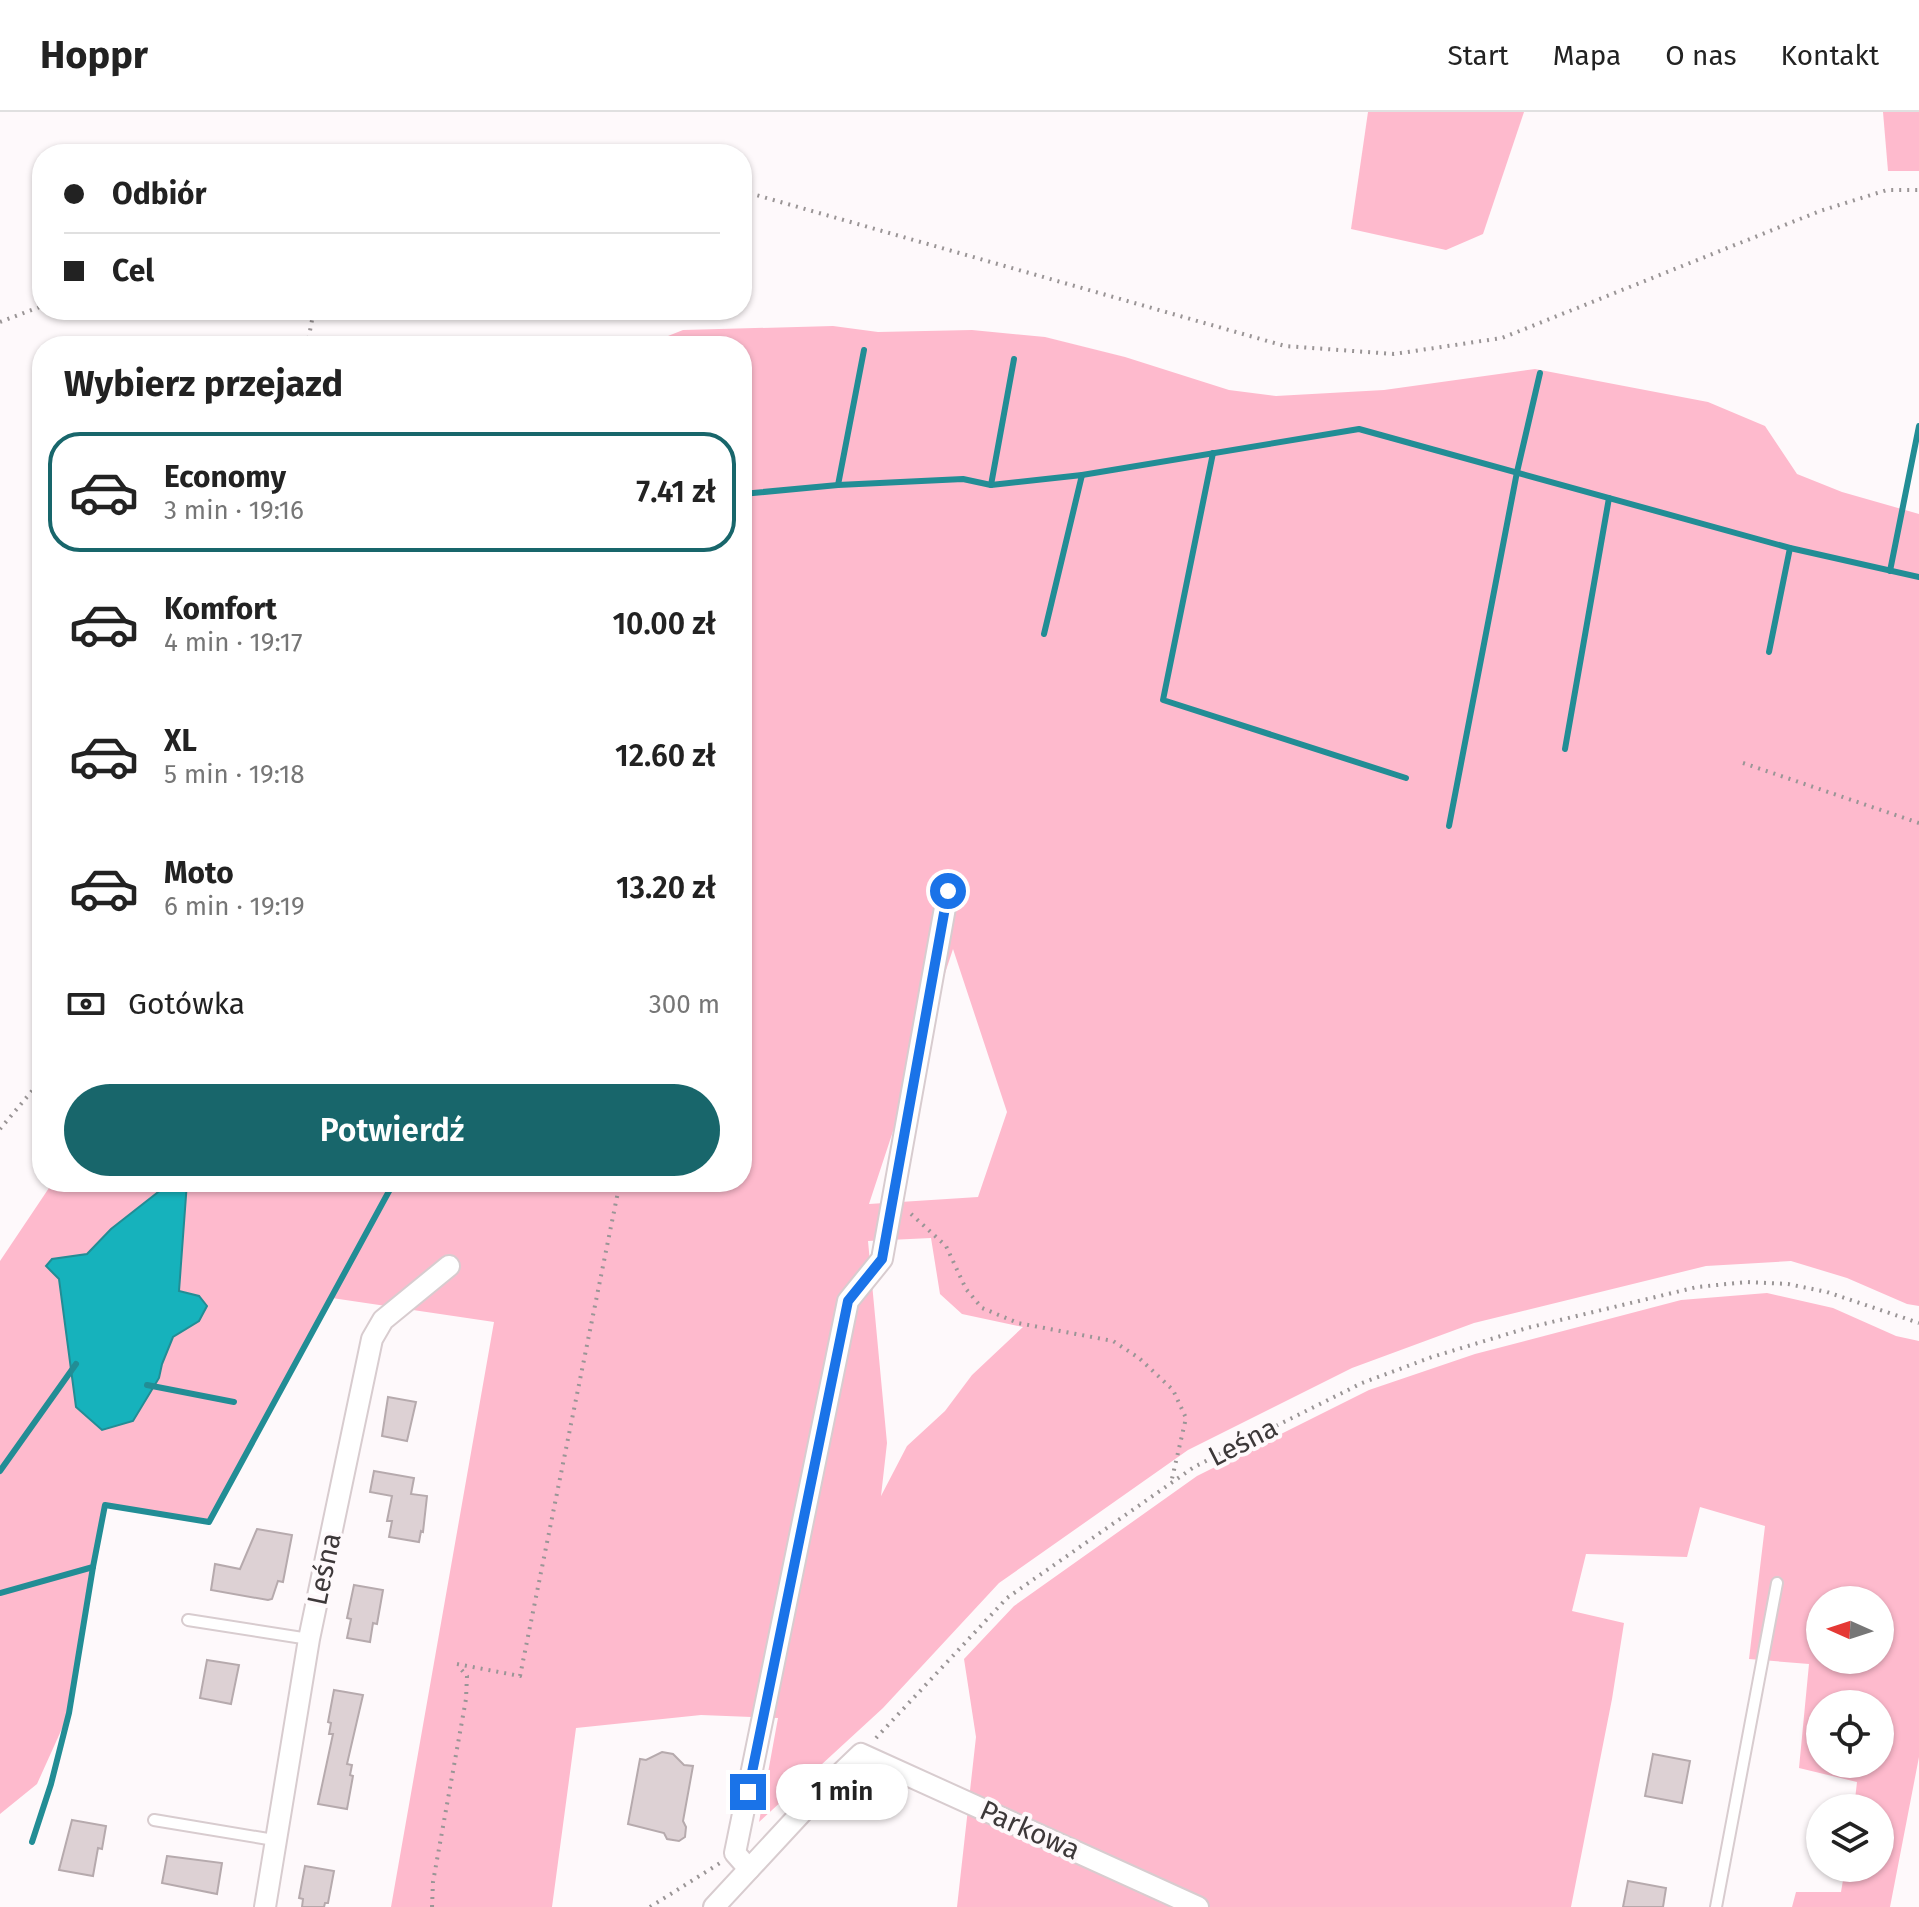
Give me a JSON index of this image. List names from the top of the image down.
{
  "streets": {
    "street": ["Leśna", "Parkowa"]
  },
  "crossings": [
    ["Leśna", "Parkowa"]
  ],
  "north": "left",
  "page": {
    "header": "Hoppr",
    "nav": [
      "Start",
      "Mapa",
      "O nas",
      "Kontakt"
    ],
    "banner": ["Odbiór", "Cel"],
    "heading": "Wybierz przejazd",
    "list": [
      {
        "name": "Economy",
        "note": "3 min · 19:16",
        "value": "7.41 zł"
      },
      {
        "name": "Komfort",
        "note": "4 min · 19:17",
        "value": "10.00 zł"
      },
      {
        "name": "XL",
        "note": "5 min · 19:18",
        "value": "12.60 zł"
      },
      {
        "name": "Moto",
        "note": "6 min · 19:19",
        "value": "13.20 zł"
      }
    ],
    "pay": ["Gotówka", "300 m"],
    "buttons": "Potwierdź",
    "bubble": "1 min"
  }
}
